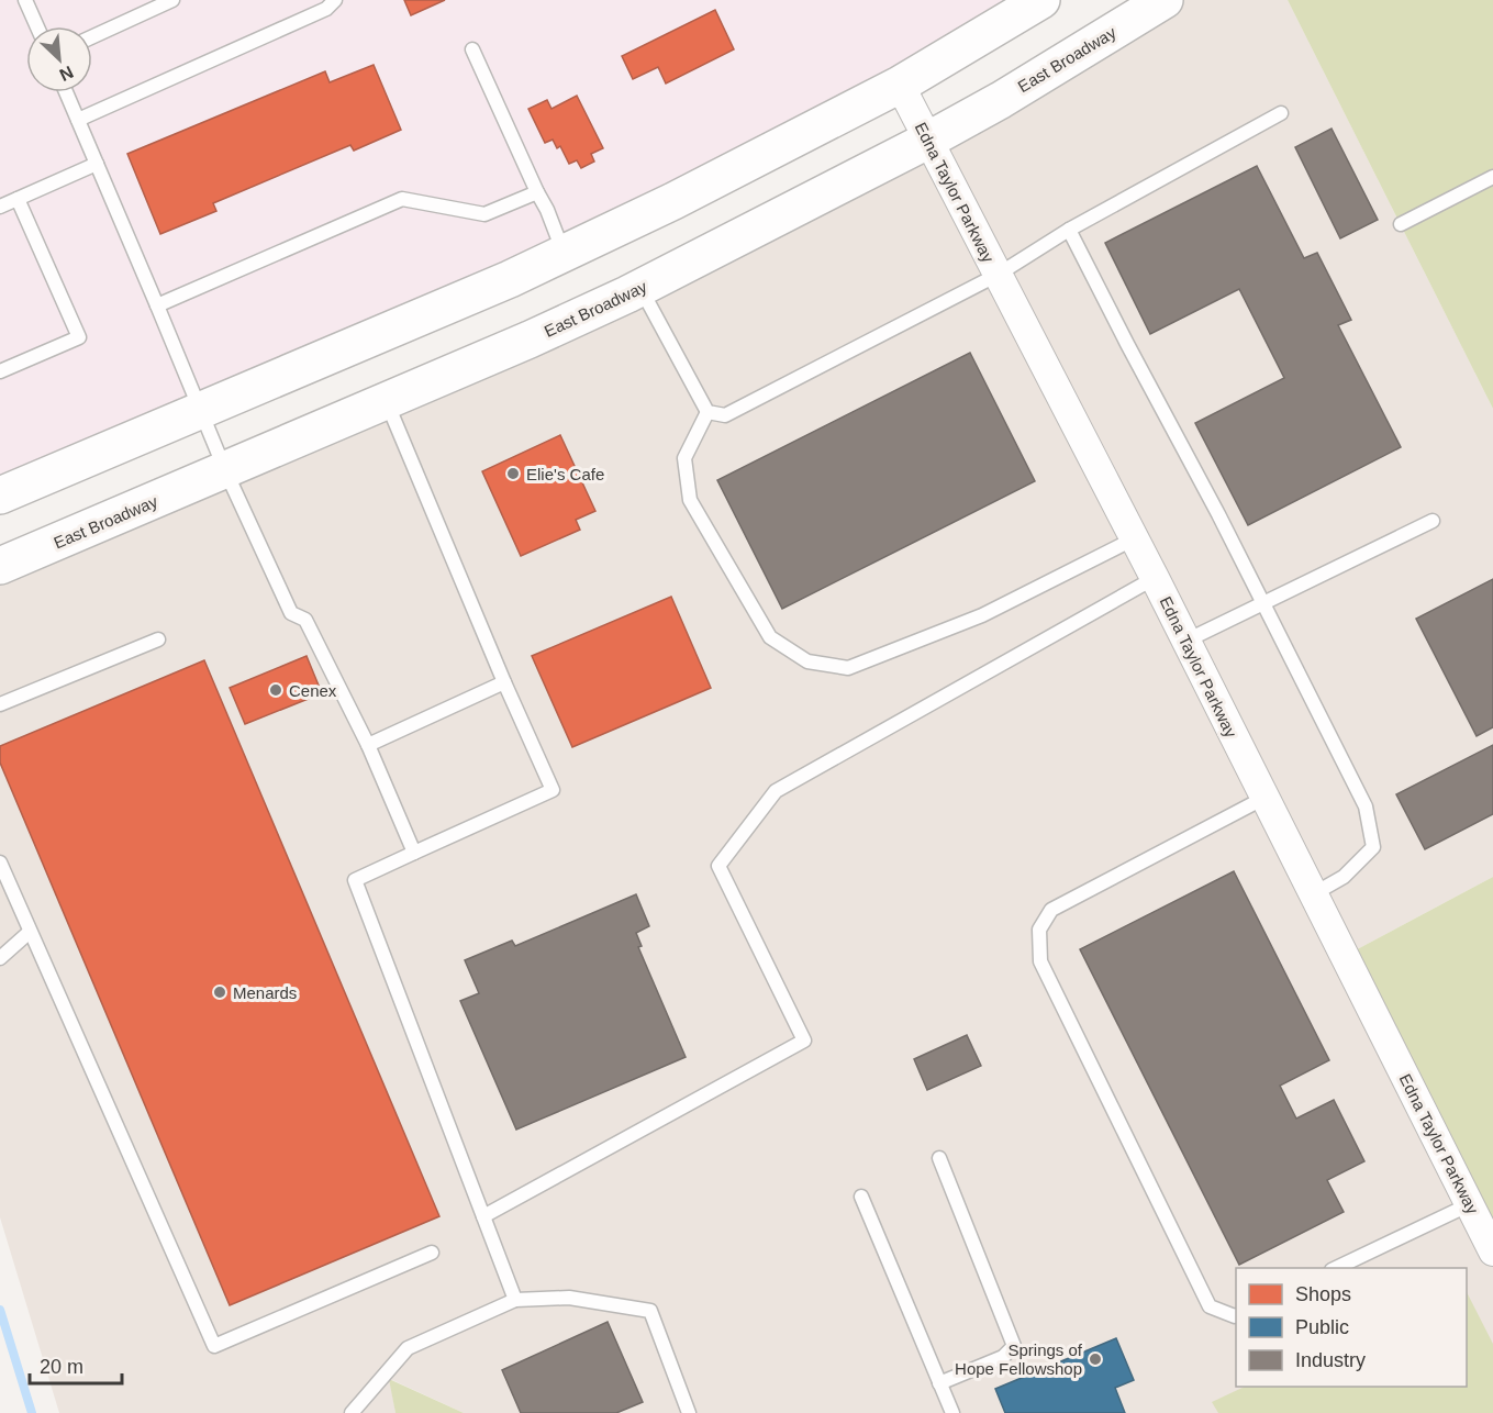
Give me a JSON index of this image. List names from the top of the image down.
{
  "streets": {
    "street": ["East Broadway", "Edna Taylor Parkway"]
  },
  "crossings": [
    ["East Broadway", "Edna Taylor Parkway"]
  ],
  "places": [
    "Elie's Cafe",
    "Cenex",
    "Menards",
    "Springs of Hope Fellowshop"
  ],
  "legend": ["Shops", "Public", "Industry"],
  "scale_bar": "20 m",
  "north": "bottom right"
}
